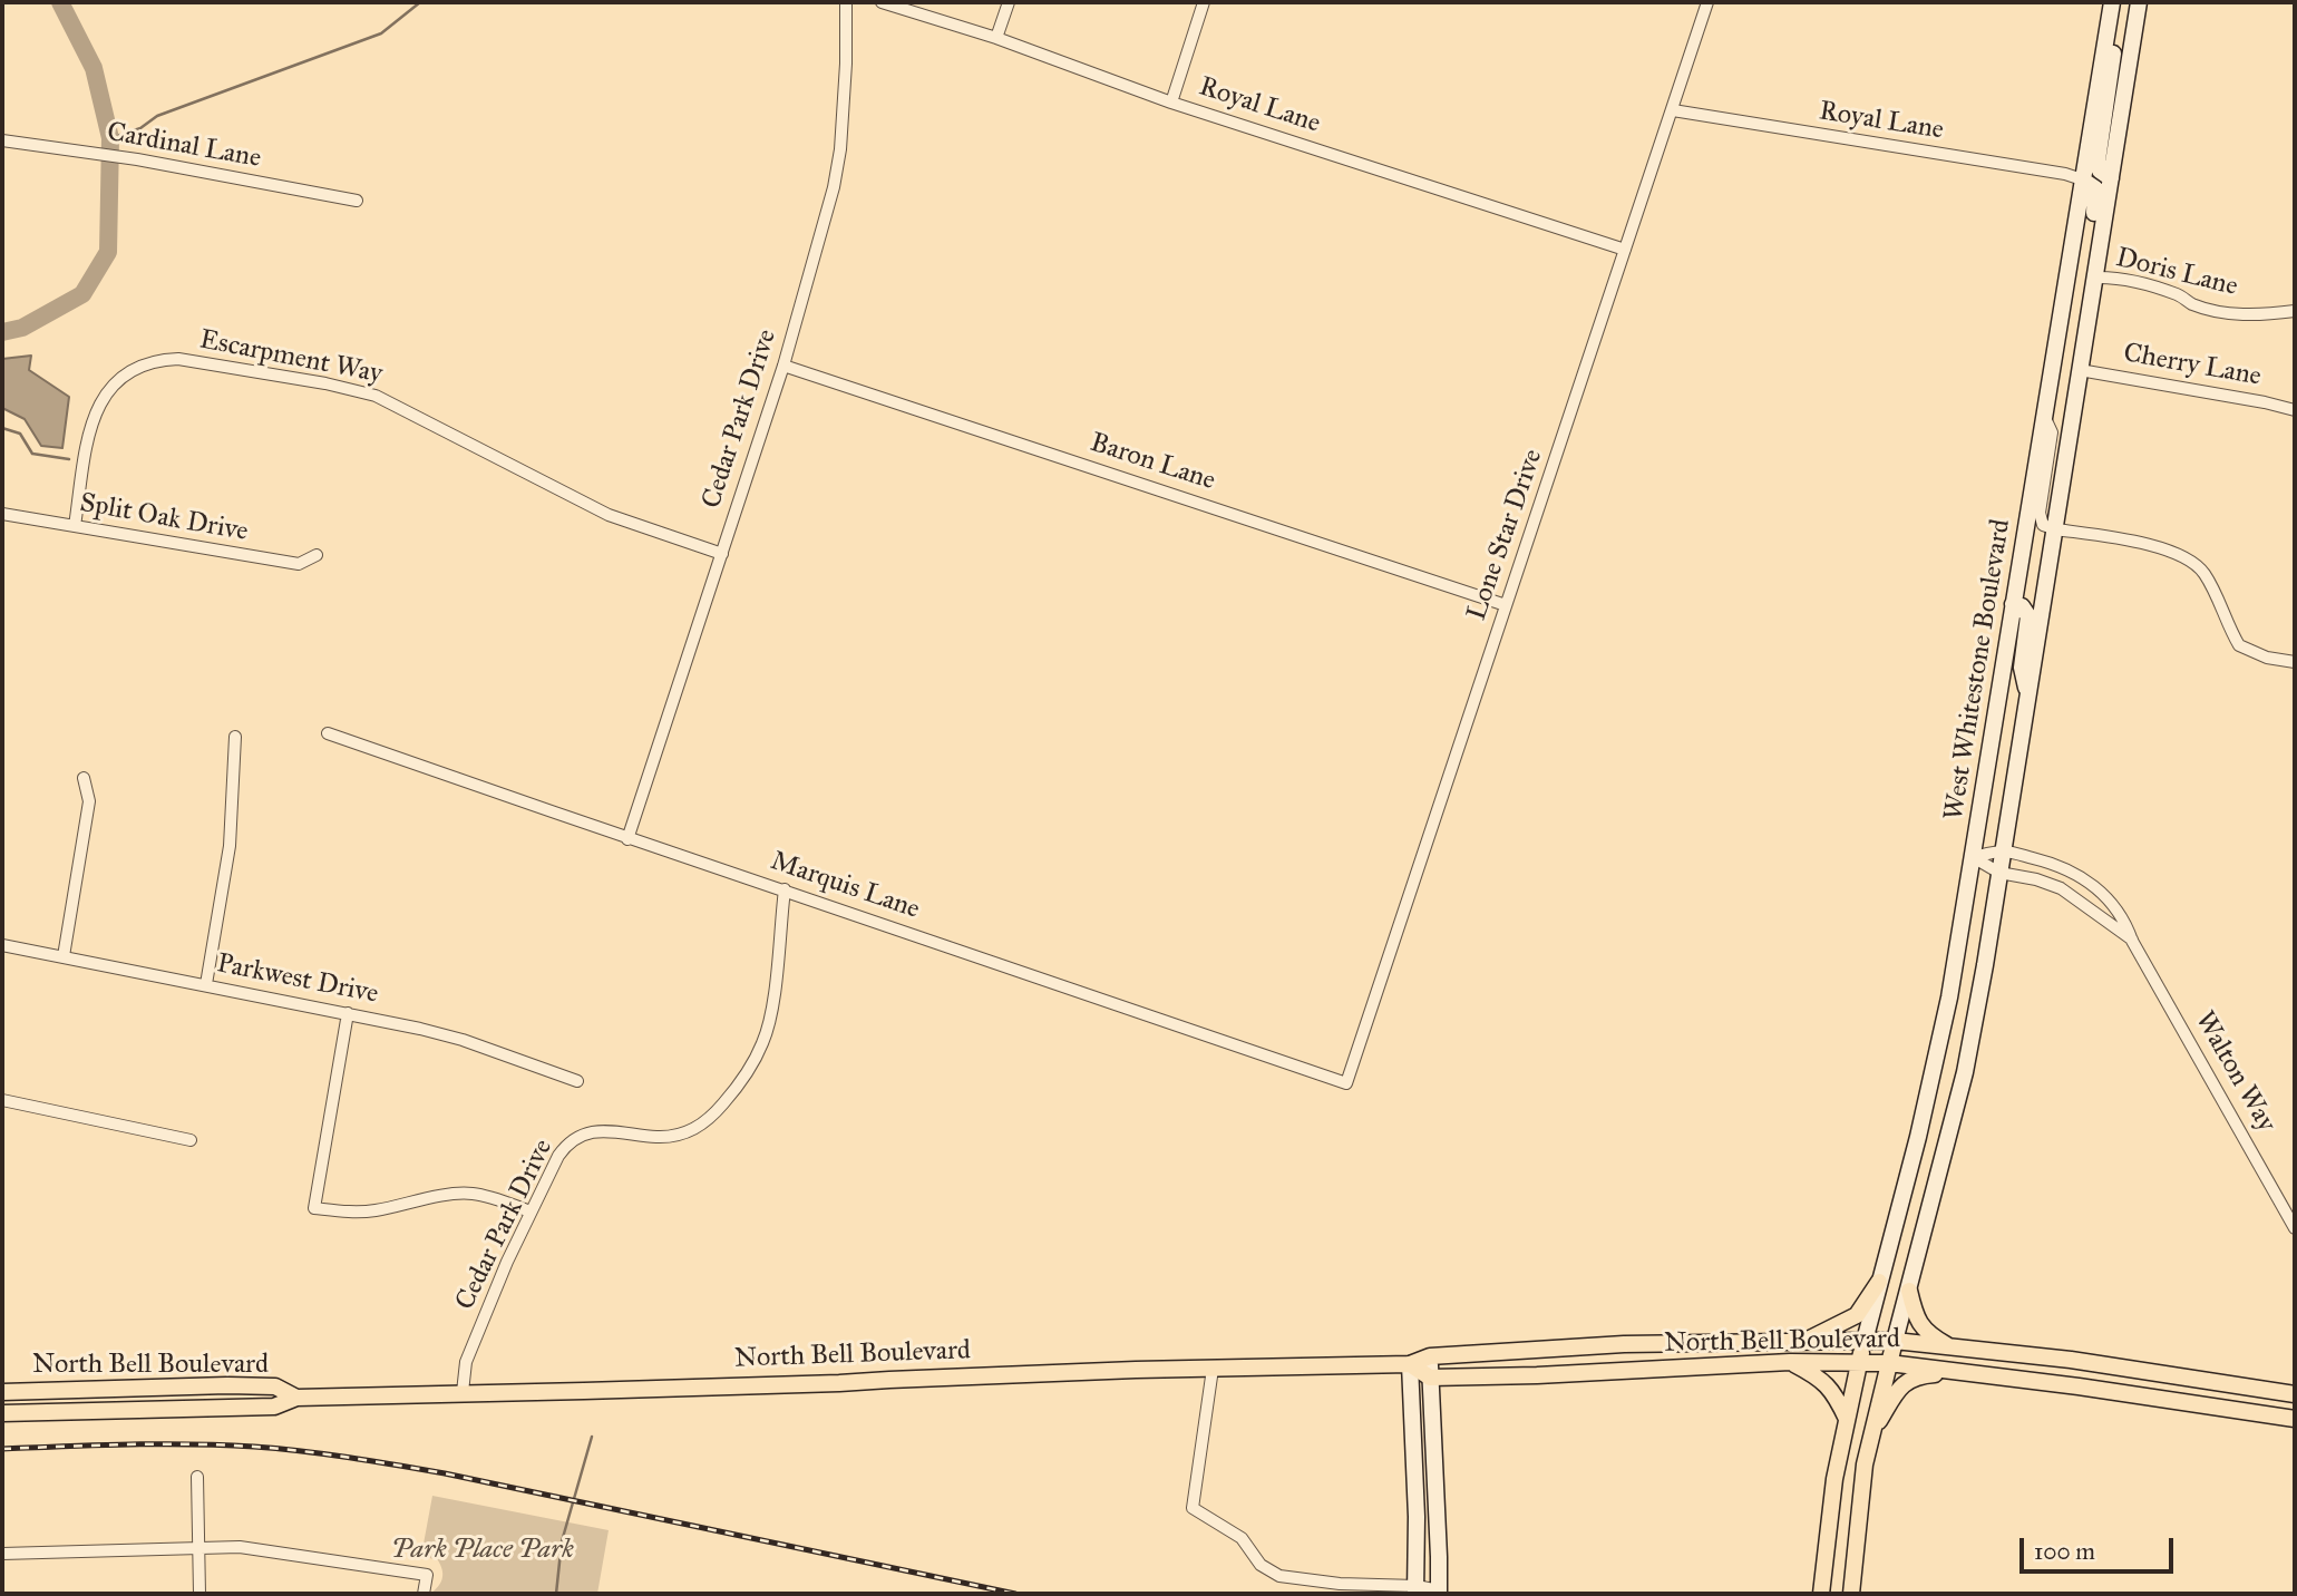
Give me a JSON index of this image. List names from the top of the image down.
{
  "streets": {
    "main road": ["West Whitestone Boulevard", "North Bell Boulevard"],
    "street": [
      "Royal Lane",
      "Cardinal Lane",
      "Doris Lane",
      "Escarpment Way",
      "Cherry Lane",
      "Cedar Park Drive",
      "Baron Lane",
      "Split Oak Drive",
      "Lone Star Drive",
      "Marquis Lane",
      "Parkwest Drive",
      "Walton Way"
    ]
  },
  "crossings": [
    ["Royal Lane", "Lone Star Drive"],
    ["Royal Lane", "West Whitestone Boulevard"],
    ["Doris Lane", "West Whitestone Boulevard"],
    ["Escarpment Way", "Cedar Park Drive"],
    ["Escarpment Way", "Split Oak Drive"],
    ["Cherry Lane", "West Whitestone Boulevard"],
    ["Cedar Park Drive", "Baron Lane"],
    ["Cedar Park Drive", "Marquis Lane"],
    ["Cedar Park Drive", "North Bell Boulevard"],
    ["Baron Lane", "Lone Star Drive"],
    ["Lone Star Drive", "Marquis Lane"],
    ["West Whitestone Boulevard", "Walton Way"],
    ["West Whitestone Boulevard", "North Bell Boulevard"]
  ],
  "parks": ["Park Place Park"],
  "scale_bar": "100 m"
}
